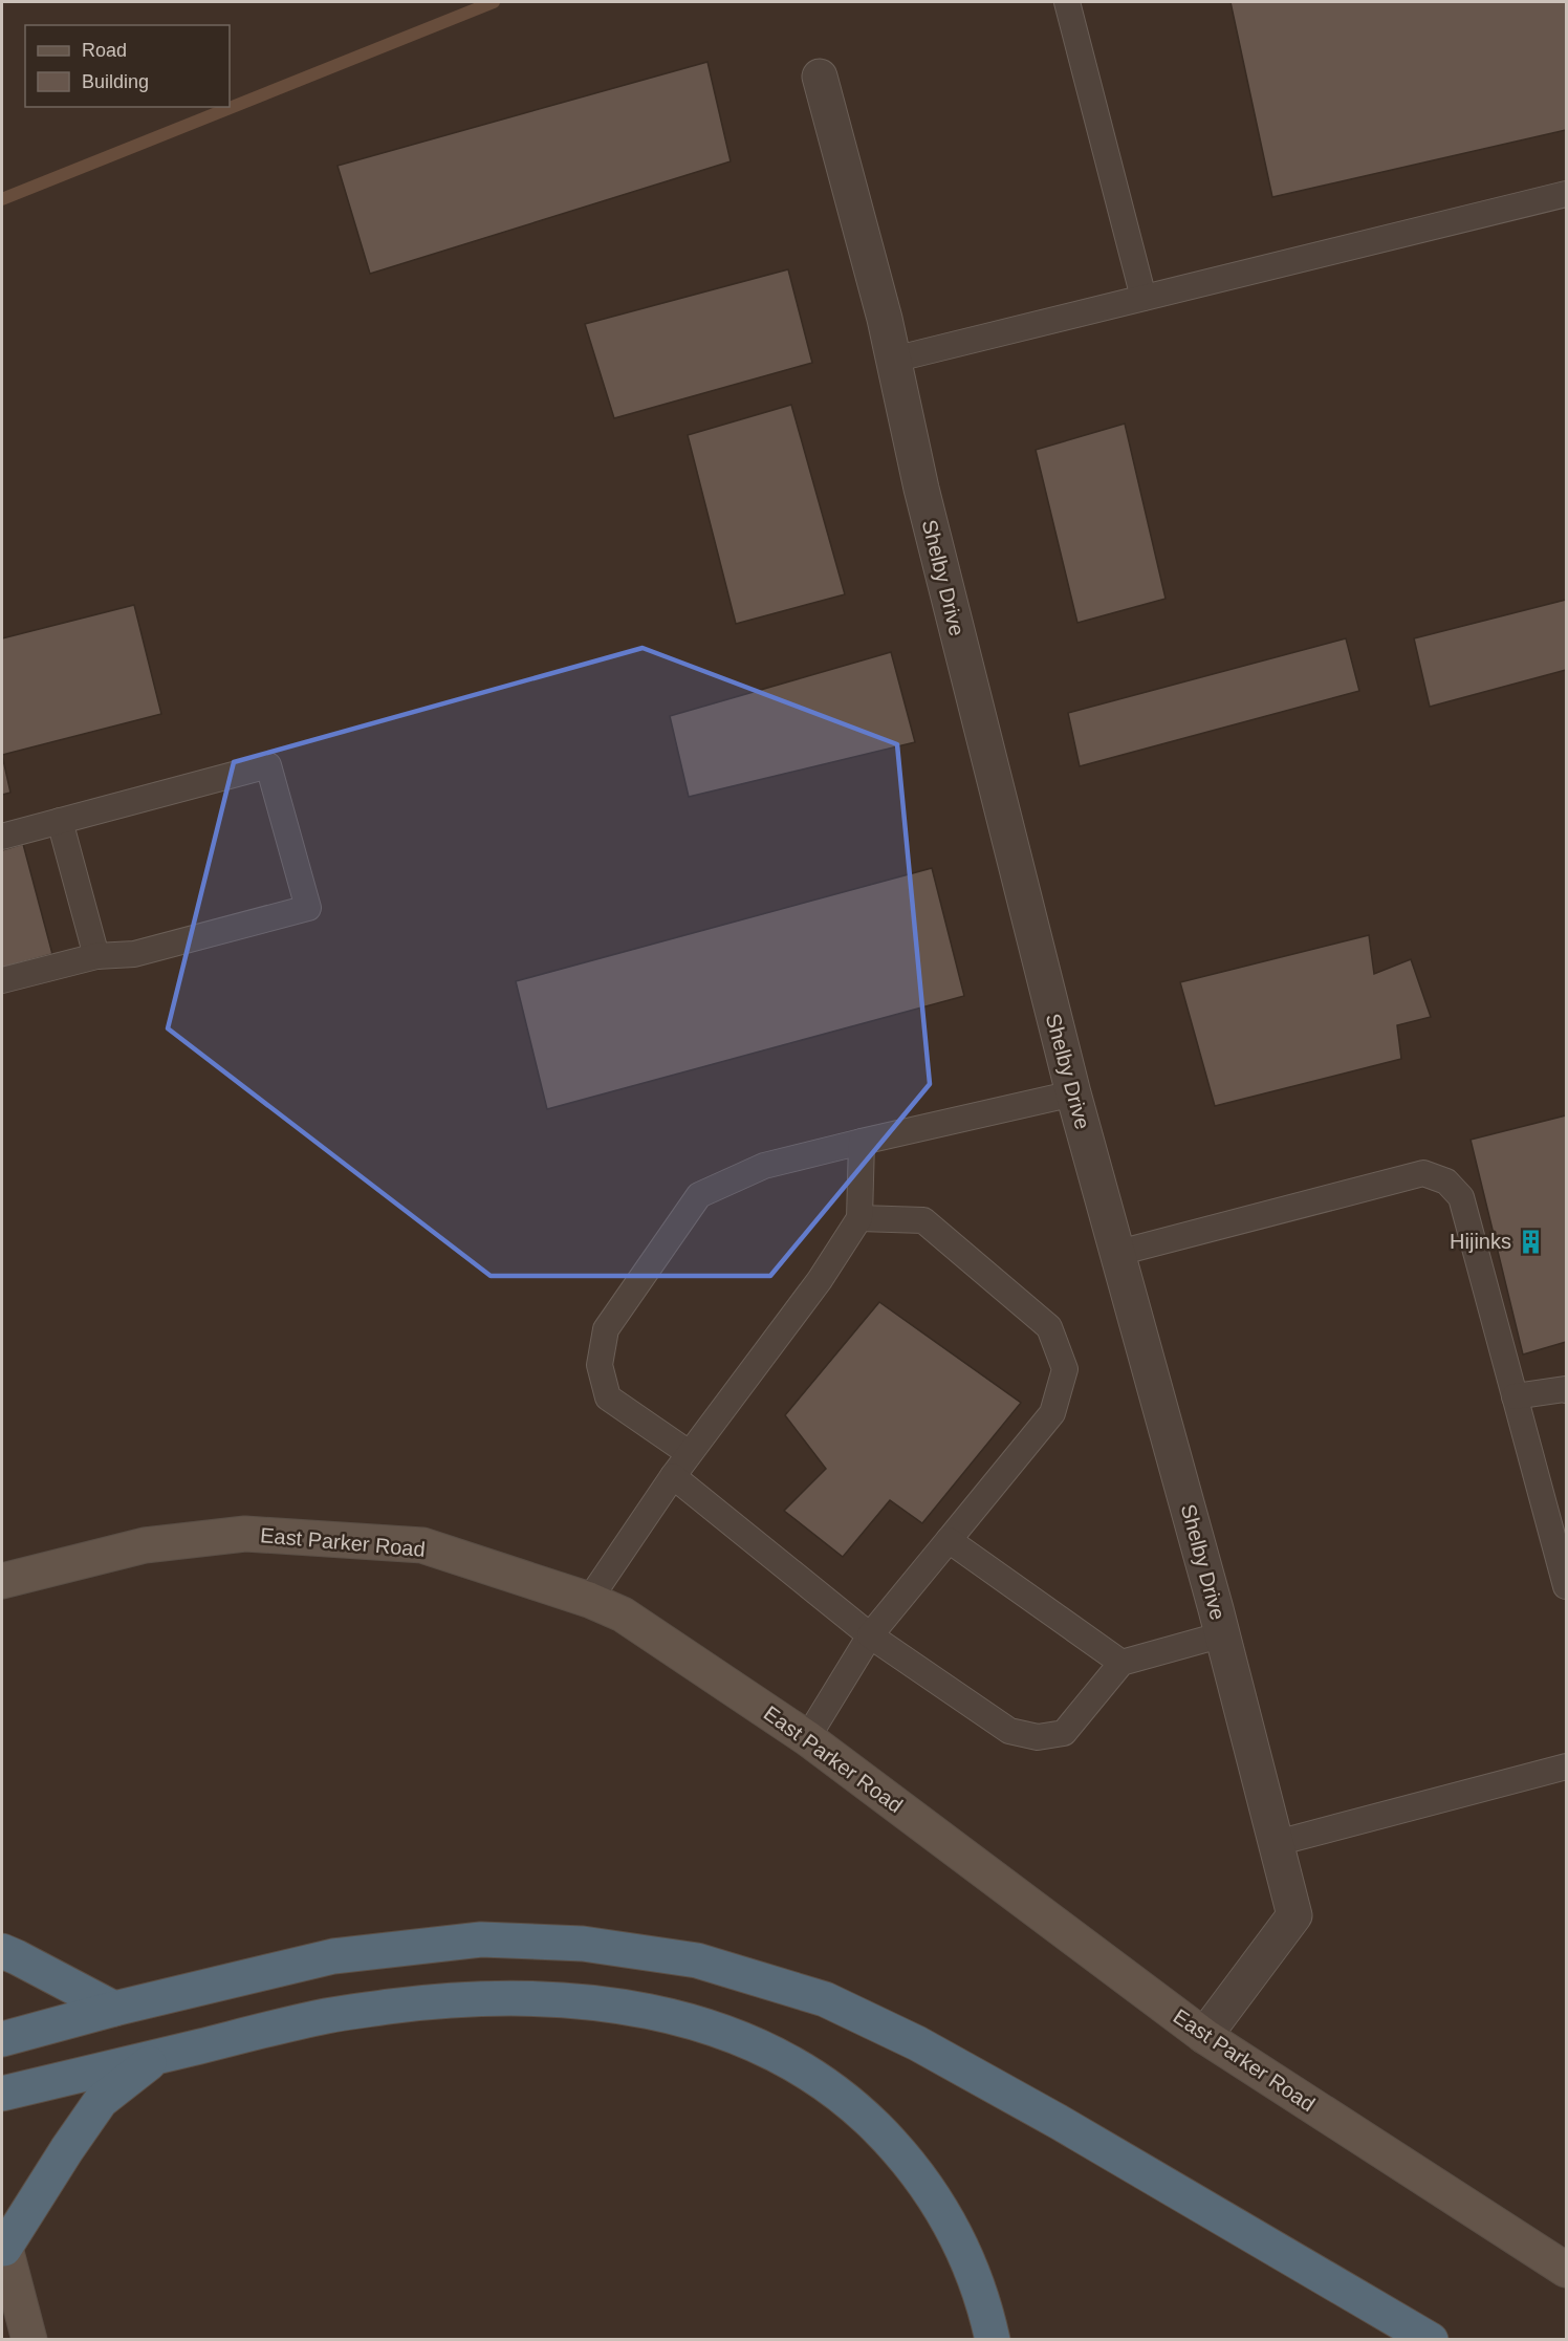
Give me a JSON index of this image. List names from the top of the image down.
{
  "streets": {
    "street": ["Shelby Drive", "East Parker Road"]
  },
  "crossings": [
    ["Shelby Drive", "East Parker Road"]
  ],
  "places": {
    "building": ["Hijinks"]
  },
  "legend": ["Road", "Building"]
}
